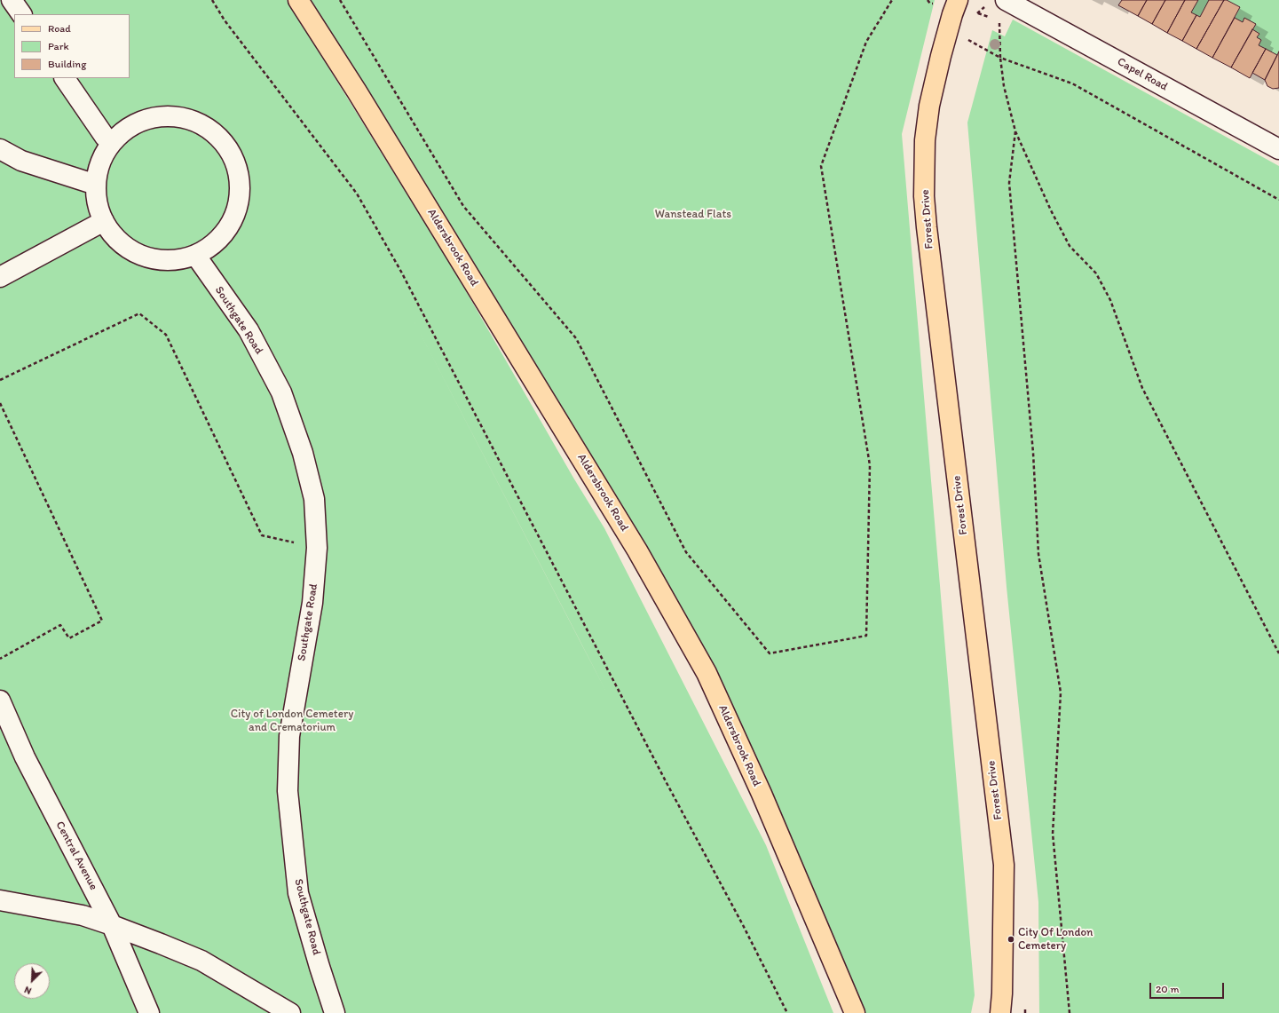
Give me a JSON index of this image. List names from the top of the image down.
{
  "streets": {
    "main road": ["Forest Drive", "Aldersbrook Road"],
    "street": ["Capel Road", "Southgate Road", "Central Avenue"]
  },
  "parks": ["Wanstead Flats", "City of London Cemetery and Crematorium"],
  "places": ["City Of London Cemetery"],
  "legend": ["Road", "Park", "Building"],
  "scale_bar": "20 m",
  "north": "bottom left"
}
